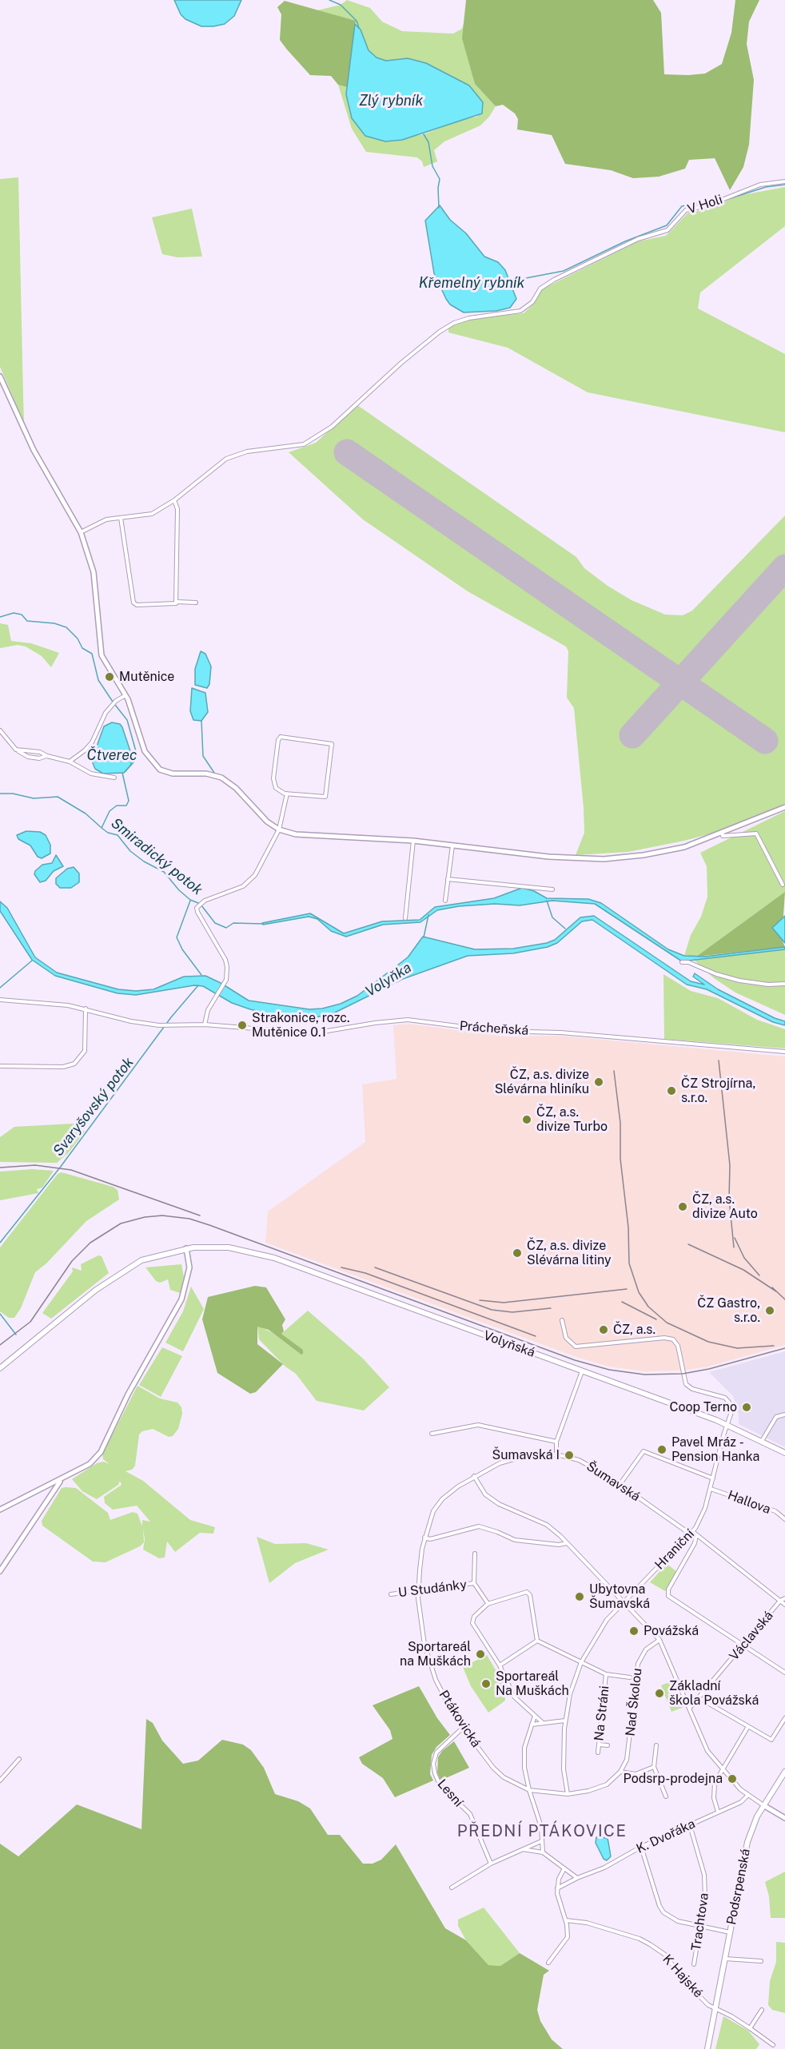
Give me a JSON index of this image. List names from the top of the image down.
{
  "streets": {
    "main road": ["Volyňská", "Podsrpenská"],
    "street": [
      "V Holi",
      "Prácheňská",
      "Šumavská",
      "Hallova",
      "Hraniční",
      "U Studánky",
      "Václavská",
      "Nad Školou",
      "Na Stráni",
      "Ptákovická",
      "Lesní",
      "K. Dvořáka",
      "Trachtova",
      "K Hajské"
    ]
  },
  "crossings": [
    ["Volyňská", "Hraniční"],
    ["Šumavská", "Hraniční"],
    ["Šumavská", "Václavská"],
    ["Šumavská", "Ptákovická"],
    ["Hallova", "Hraniční"],
    ["Hraniční", "Václavská"],
    ["Hraniční", "Nad Školou"],
    ["Hraniční", "Na Stráni"],
    ["U Studánky", "Ptákovická"],
    ["Nad Školou", "Ptákovická"],
    ["Ptákovická", "Lesní"],
    ["K. Dvořáka", "Trachtova"],
    ["Podsrpenská", "K Hajské"]
  ],
  "districts": ["PŘEDNÍ PTÁKOVICE"],
  "water": [
    "Zlý rybník",
    "Křemelný rybník",
    "Čtverec",
    "Smiradický potok",
    "Volyňka",
    "Svaryšovský potok"
  ],
  "places": [
    "Mutěnice",
    "Strakonice, rozc. Mutěnice 0.1",
    "ČZ, a.s. divize Slévárna hliníku",
    "ČZ Strojírna, s.r.o.",
    "ČZ, a.s. divize Turbo",
    "ČZ, a.s. divize Auto",
    "ČZ, a.s. divize Slévárna litiny",
    "ČZ Gastro, s.r.o.",
    "ČZ, a.s.",
    "Coop Terno",
    "Pavel Mráz - Pension Hanka",
    "Šumavská I",
    "Ubytovna Šumavská",
    "Povážská",
    "Sportareál na Muškách",
    "Sportareál Na Muškách",
    "Základní škola Povážská",
    "Podsrp-prodejna"
  ]
}
